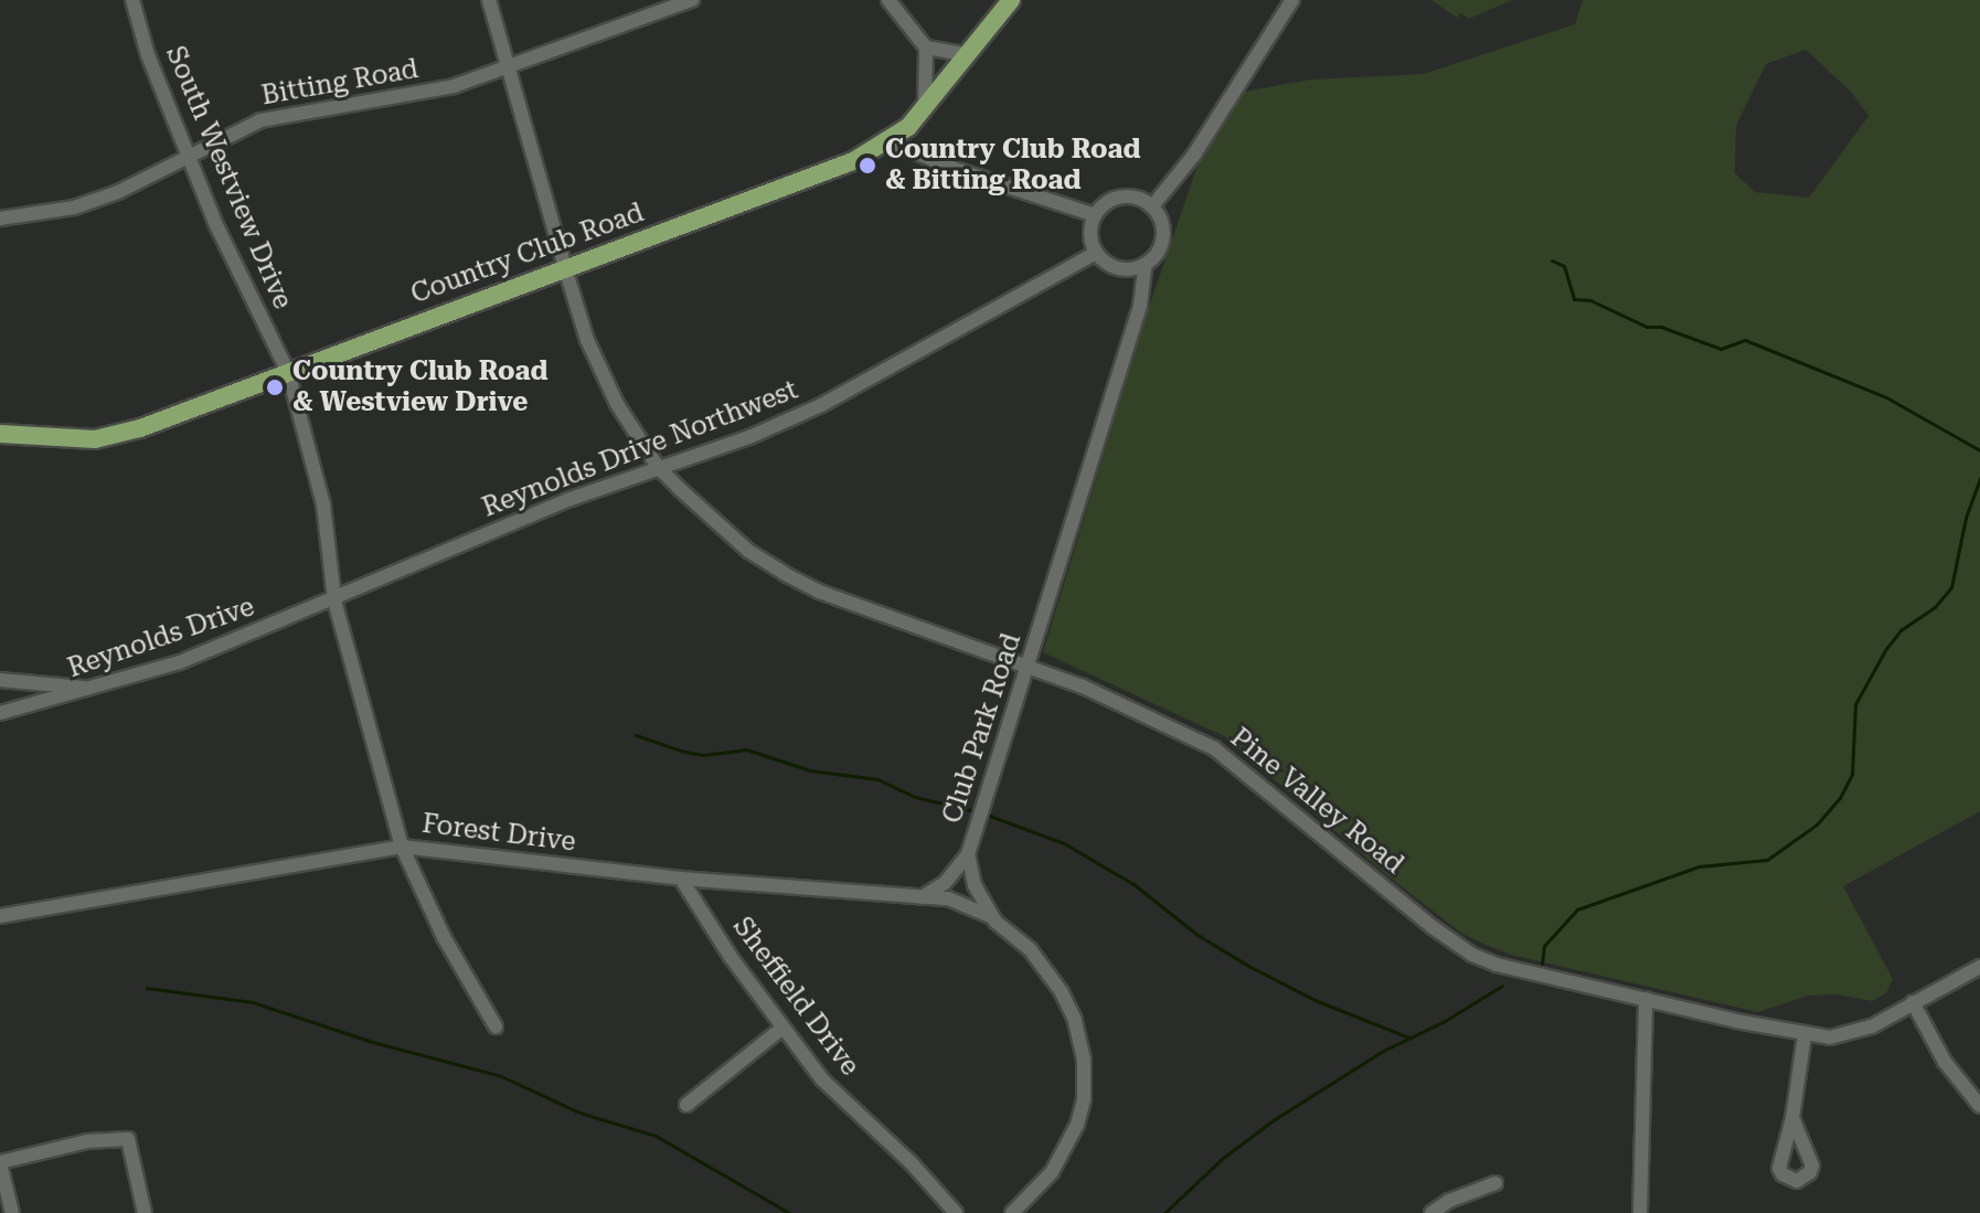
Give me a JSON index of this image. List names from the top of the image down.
{
  "streets": {
    "main road": ["Country Club Road"],
    "street": [
      "Bitting Road",
      "South Westview Drive",
      "Reynolds Drive Northwest",
      "Reynolds Drive",
      "Club Park Road",
      "Pine Valley Road",
      "Forest Drive",
      "Sheffield Drive"
    ]
  },
  "crossings": [
    ["Bitting Road", "South Westview Drive"],
    ["Bitting Road", "Pine Valley Road"],
    ["South Westview Drive", "Country Club Road"],
    ["South Westview Drive", "Reynolds Drive Northwest"],
    ["South Westview Drive", "Reynolds Drive"],
    ["South Westview Drive", "Forest Drive"],
    ["Country Club Road", "Pine Valley Road"],
    ["Reynolds Drive Northwest", "Reynolds Drive"],
    ["Reynolds Drive Northwest", "Club Park Road"],
    ["Reynolds Drive Northwest", "Pine Valley Road"],
    ["Club Park Road", "Pine Valley Road"],
    ["Club Park Road", "Forest Drive"],
    ["Forest Drive", "Sheffield Drive"]
  ],
  "places": ["Country Club Road & Bitting Road", "Country Club Road & Westview Drive"]
}
